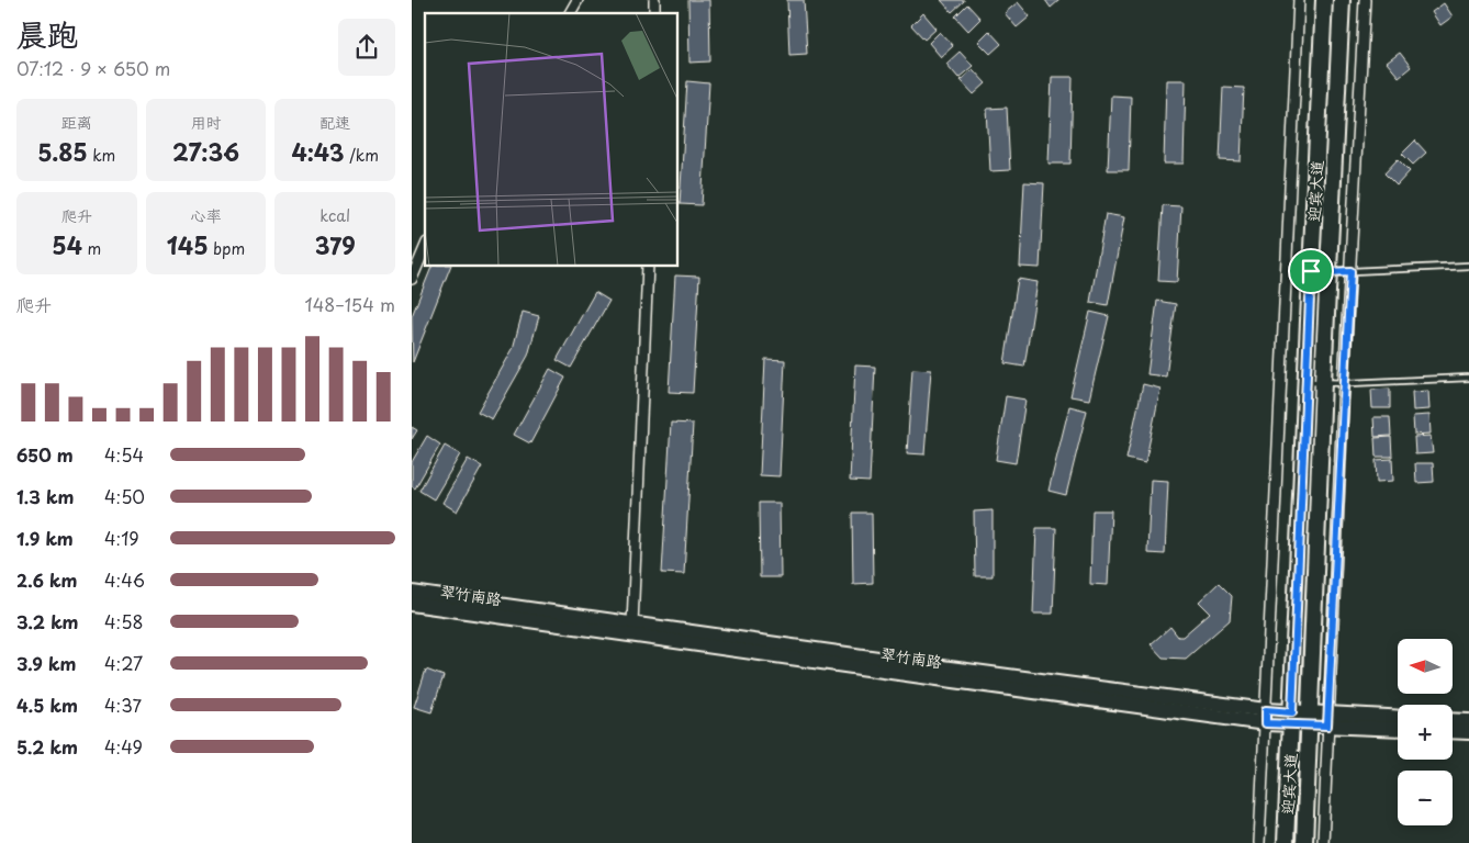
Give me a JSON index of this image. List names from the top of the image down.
{
  "streets": {
    "main road": ["迎宾大道", "翠竹南路"]
  },
  "crossings": [
    ["迎宾大道", "翠竹南路"]
  ],
  "north": "left",
  "page": {
    "heading": ["晨跑", "07:12 · 9 × 650 m"],
    "stats": [
      ["距离", "5.85 km"],
      ["用时", "27:36"],
      ["配速", "4:43 /km"],
      ["爬升", "54 m"],
      ["心率", "145 bpm"],
      ["kcal", "379"]
    ],
    "chart": ["爬升", "148–154 m"],
    "list": [
      {
        "name": "650 m",
        "note": "4:54"
      },
      {
        "name": "1.3 km",
        "note": "4:50"
      },
      {
        "name": "1.9 km",
        "note": "4:19"
      },
      {
        "name": "2.6 km",
        "note": "4:46"
      },
      {
        "name": "3.2 km",
        "note": "4:58"
      },
      {
        "name": "3.9 km",
        "note": "4:27"
      },
      {
        "name": "4.5 km",
        "note": "4:37"
      },
      {
        "name": "5.2 km",
        "note": "4:49"
      }
    ],
    "map_buttons": ["+", "−"]
  }
}
